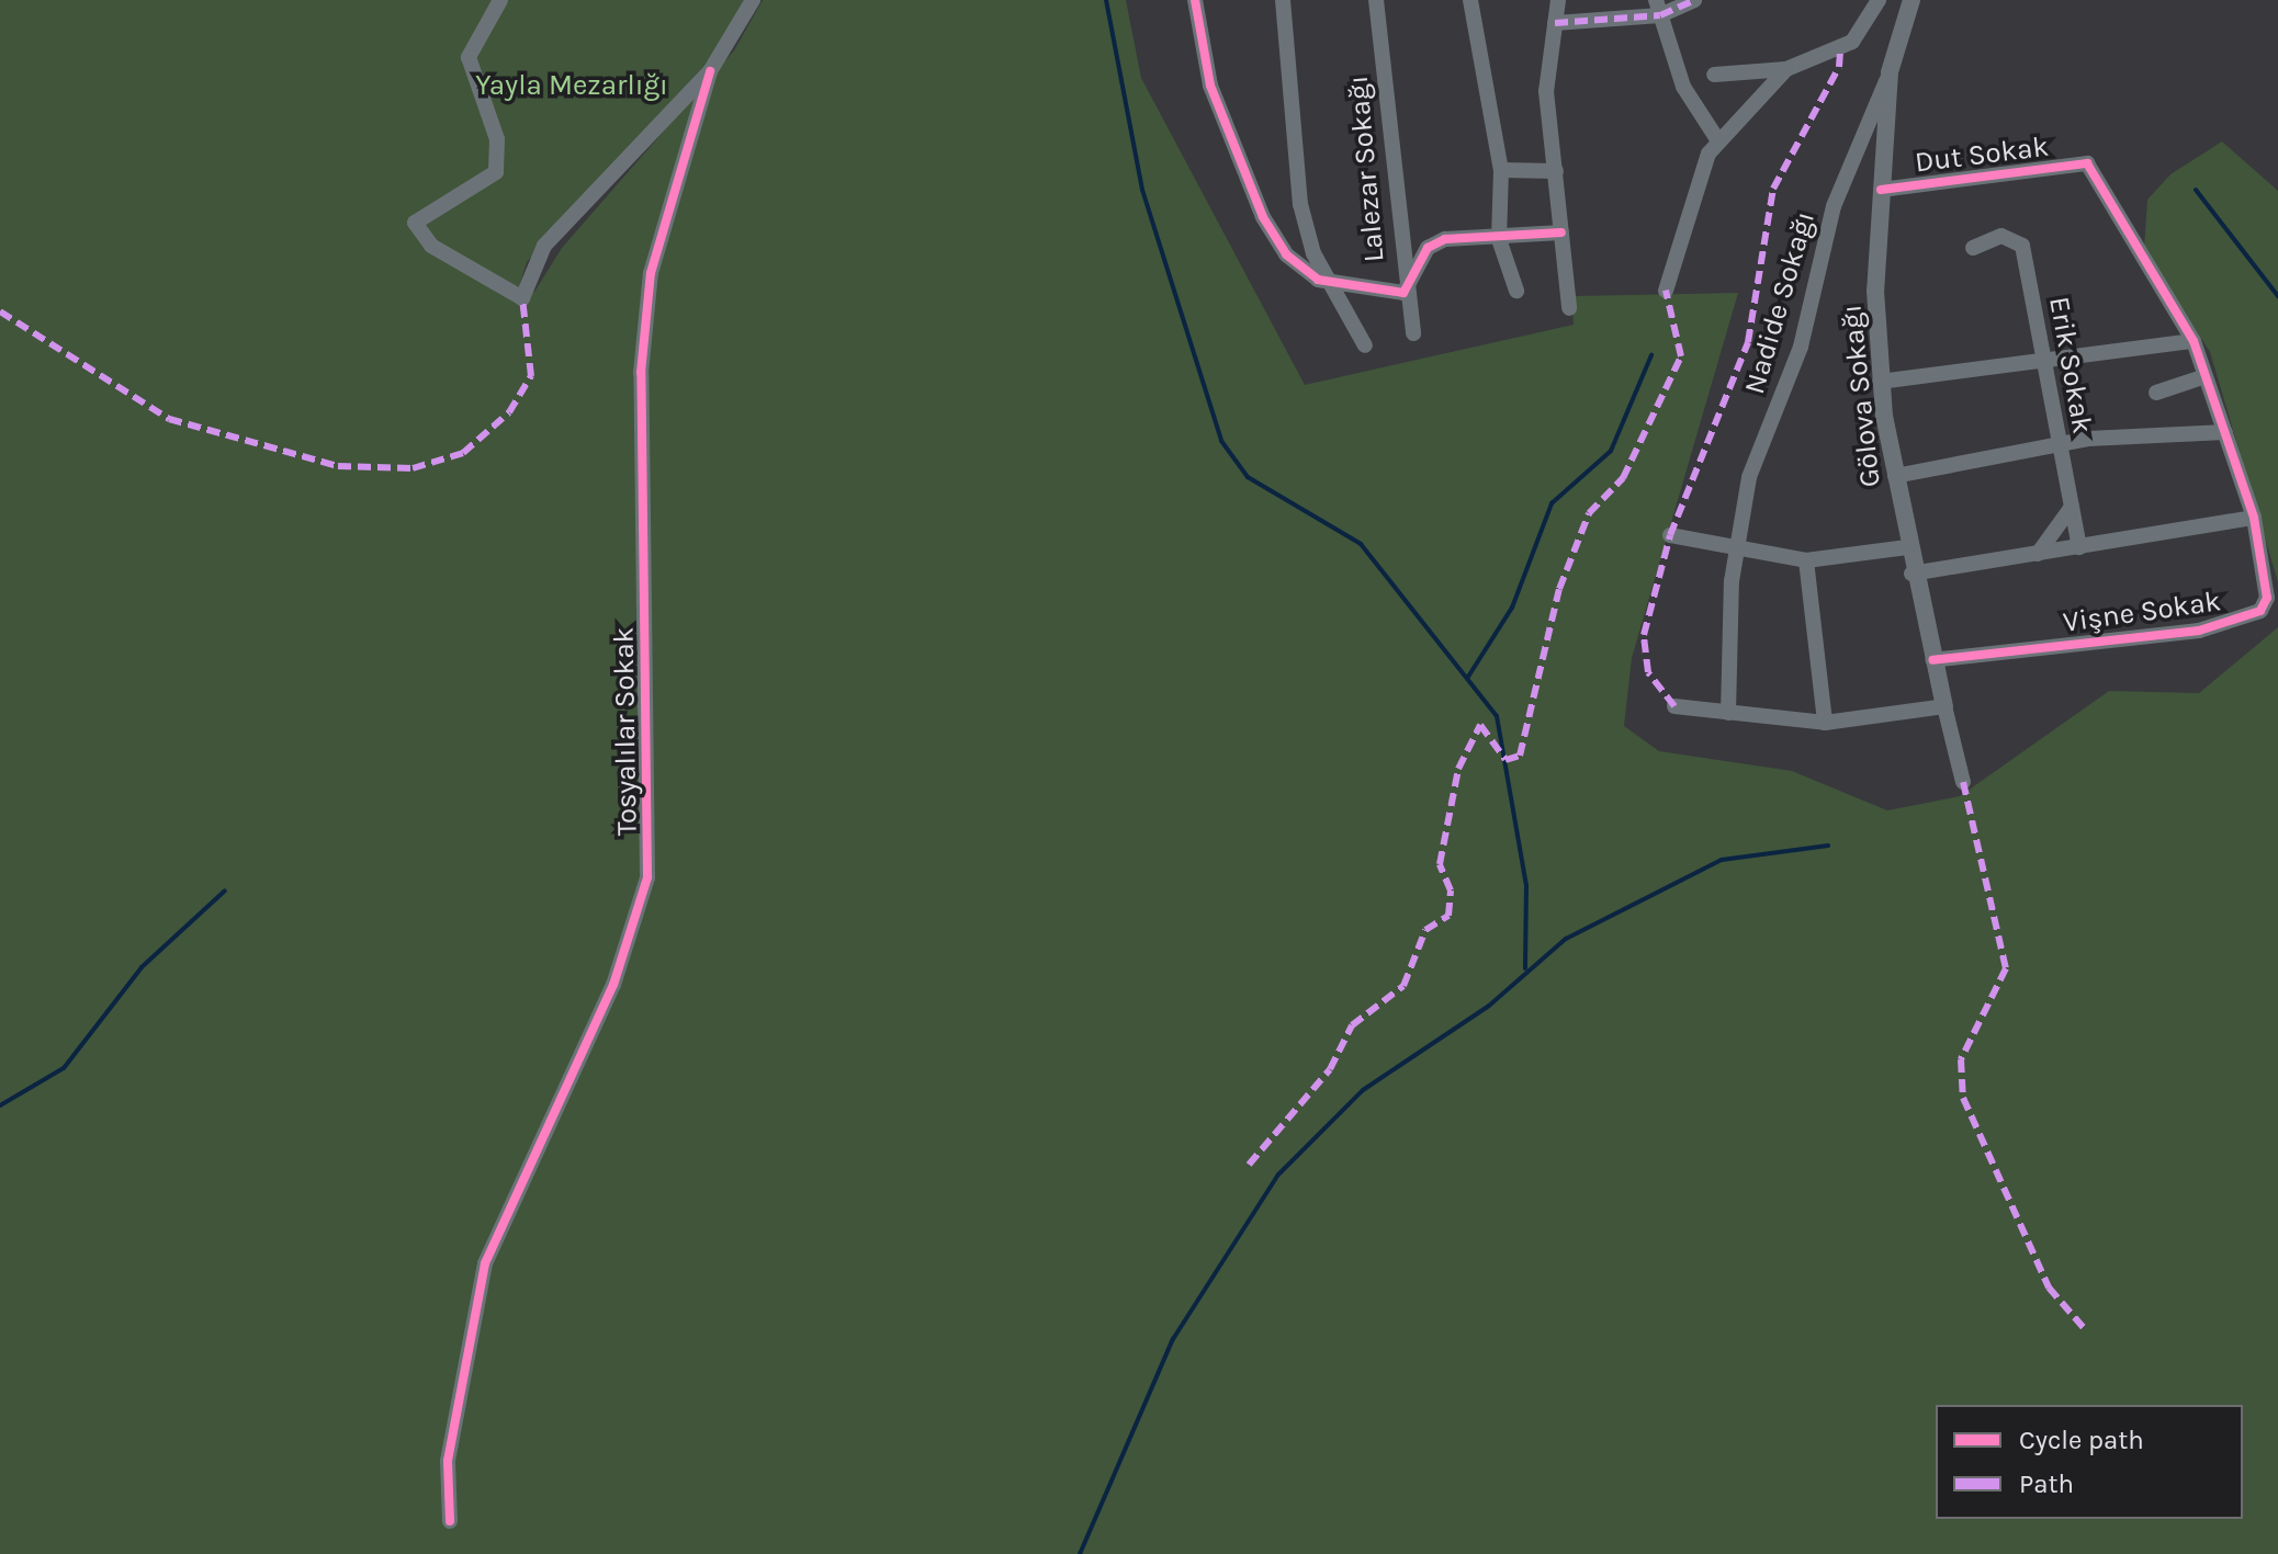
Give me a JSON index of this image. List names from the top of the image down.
{
  "streets": {
    "street": [
      "Dut Sokak",
      "Lalezar Sokağı",
      "Nadide Sokağı",
      "Erik Sokak",
      "Gölova Sokağı",
      "Vişne Sokak",
      "Tosyalılar Sokak"
    ]
  },
  "crossings": [
    ["Dut Sokak", "Gölova Sokağı"],
    ["Nadide Sokağı", "Gölova Sokağı"],
    ["Gölova Sokağı", "Vişne Sokak"]
  ],
  "parks": ["Yayla Mezarlığı"],
  "legend": ["Cycle path", "Path"]
}
